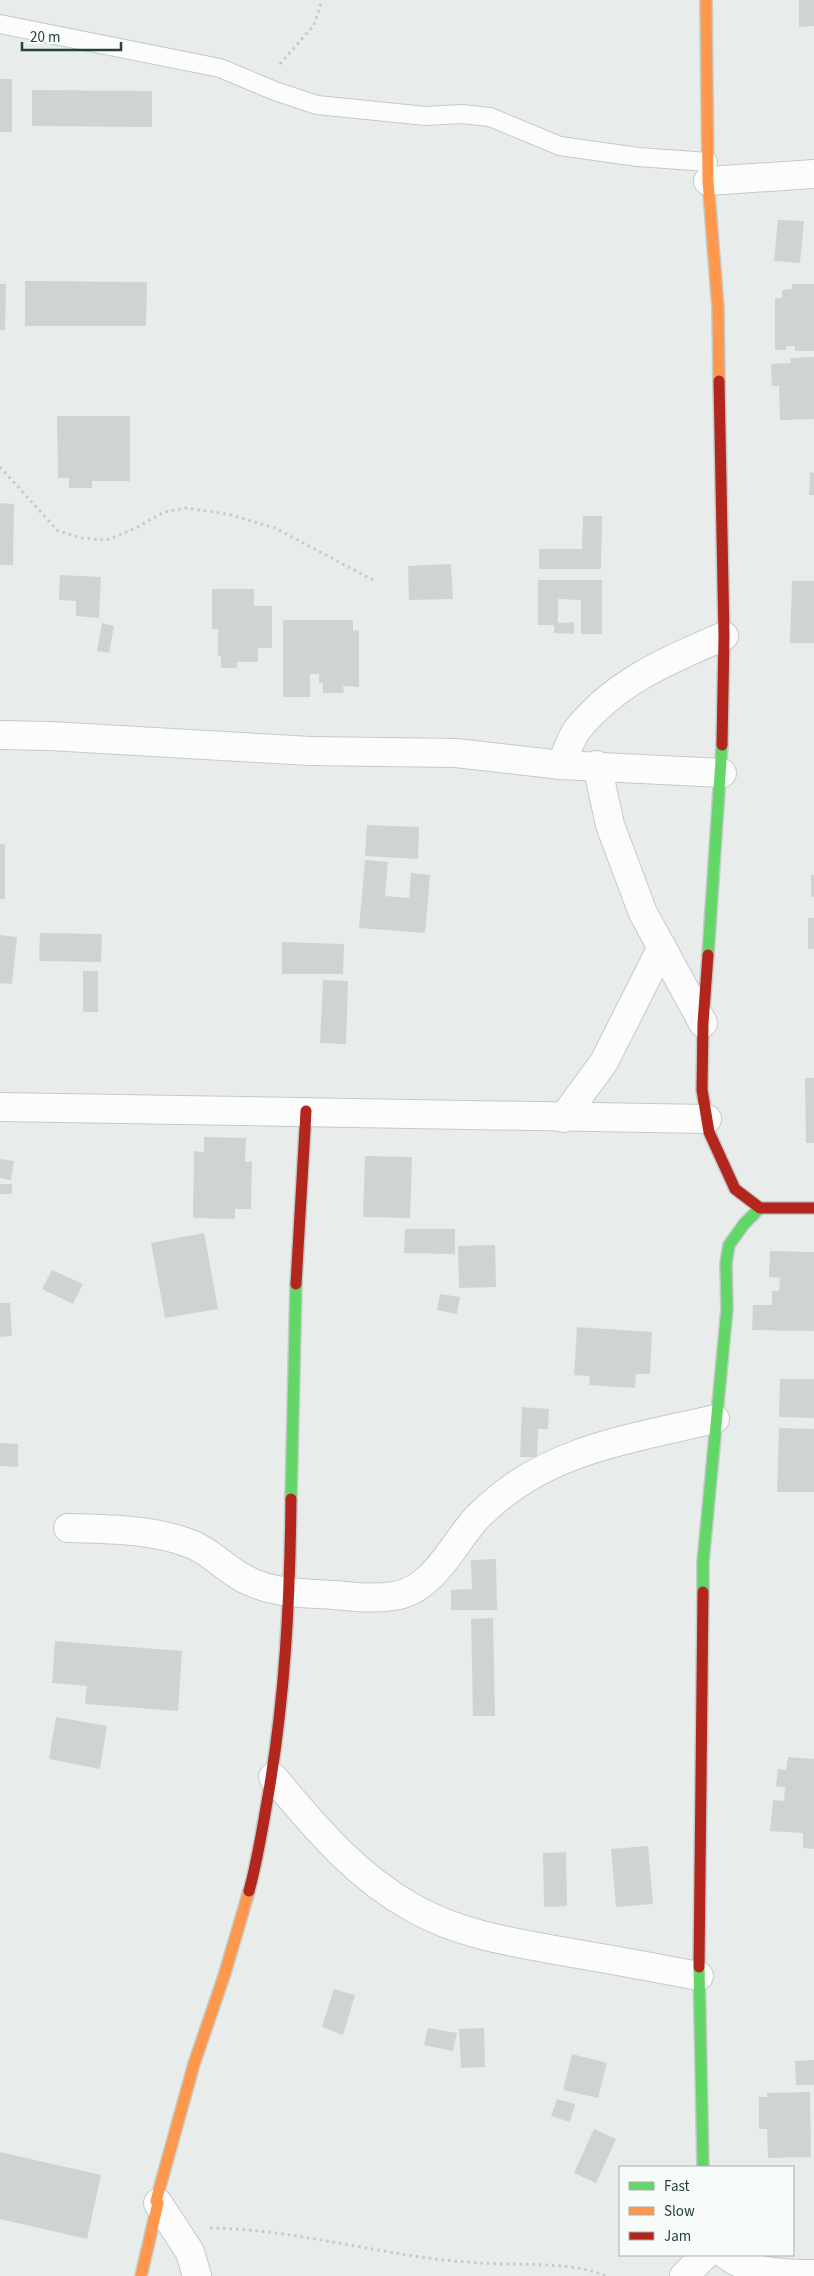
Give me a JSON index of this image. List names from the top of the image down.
{
  "legend": ["Fast", "Slow", "Jam"],
  "scale_bar": "20 m"
}
